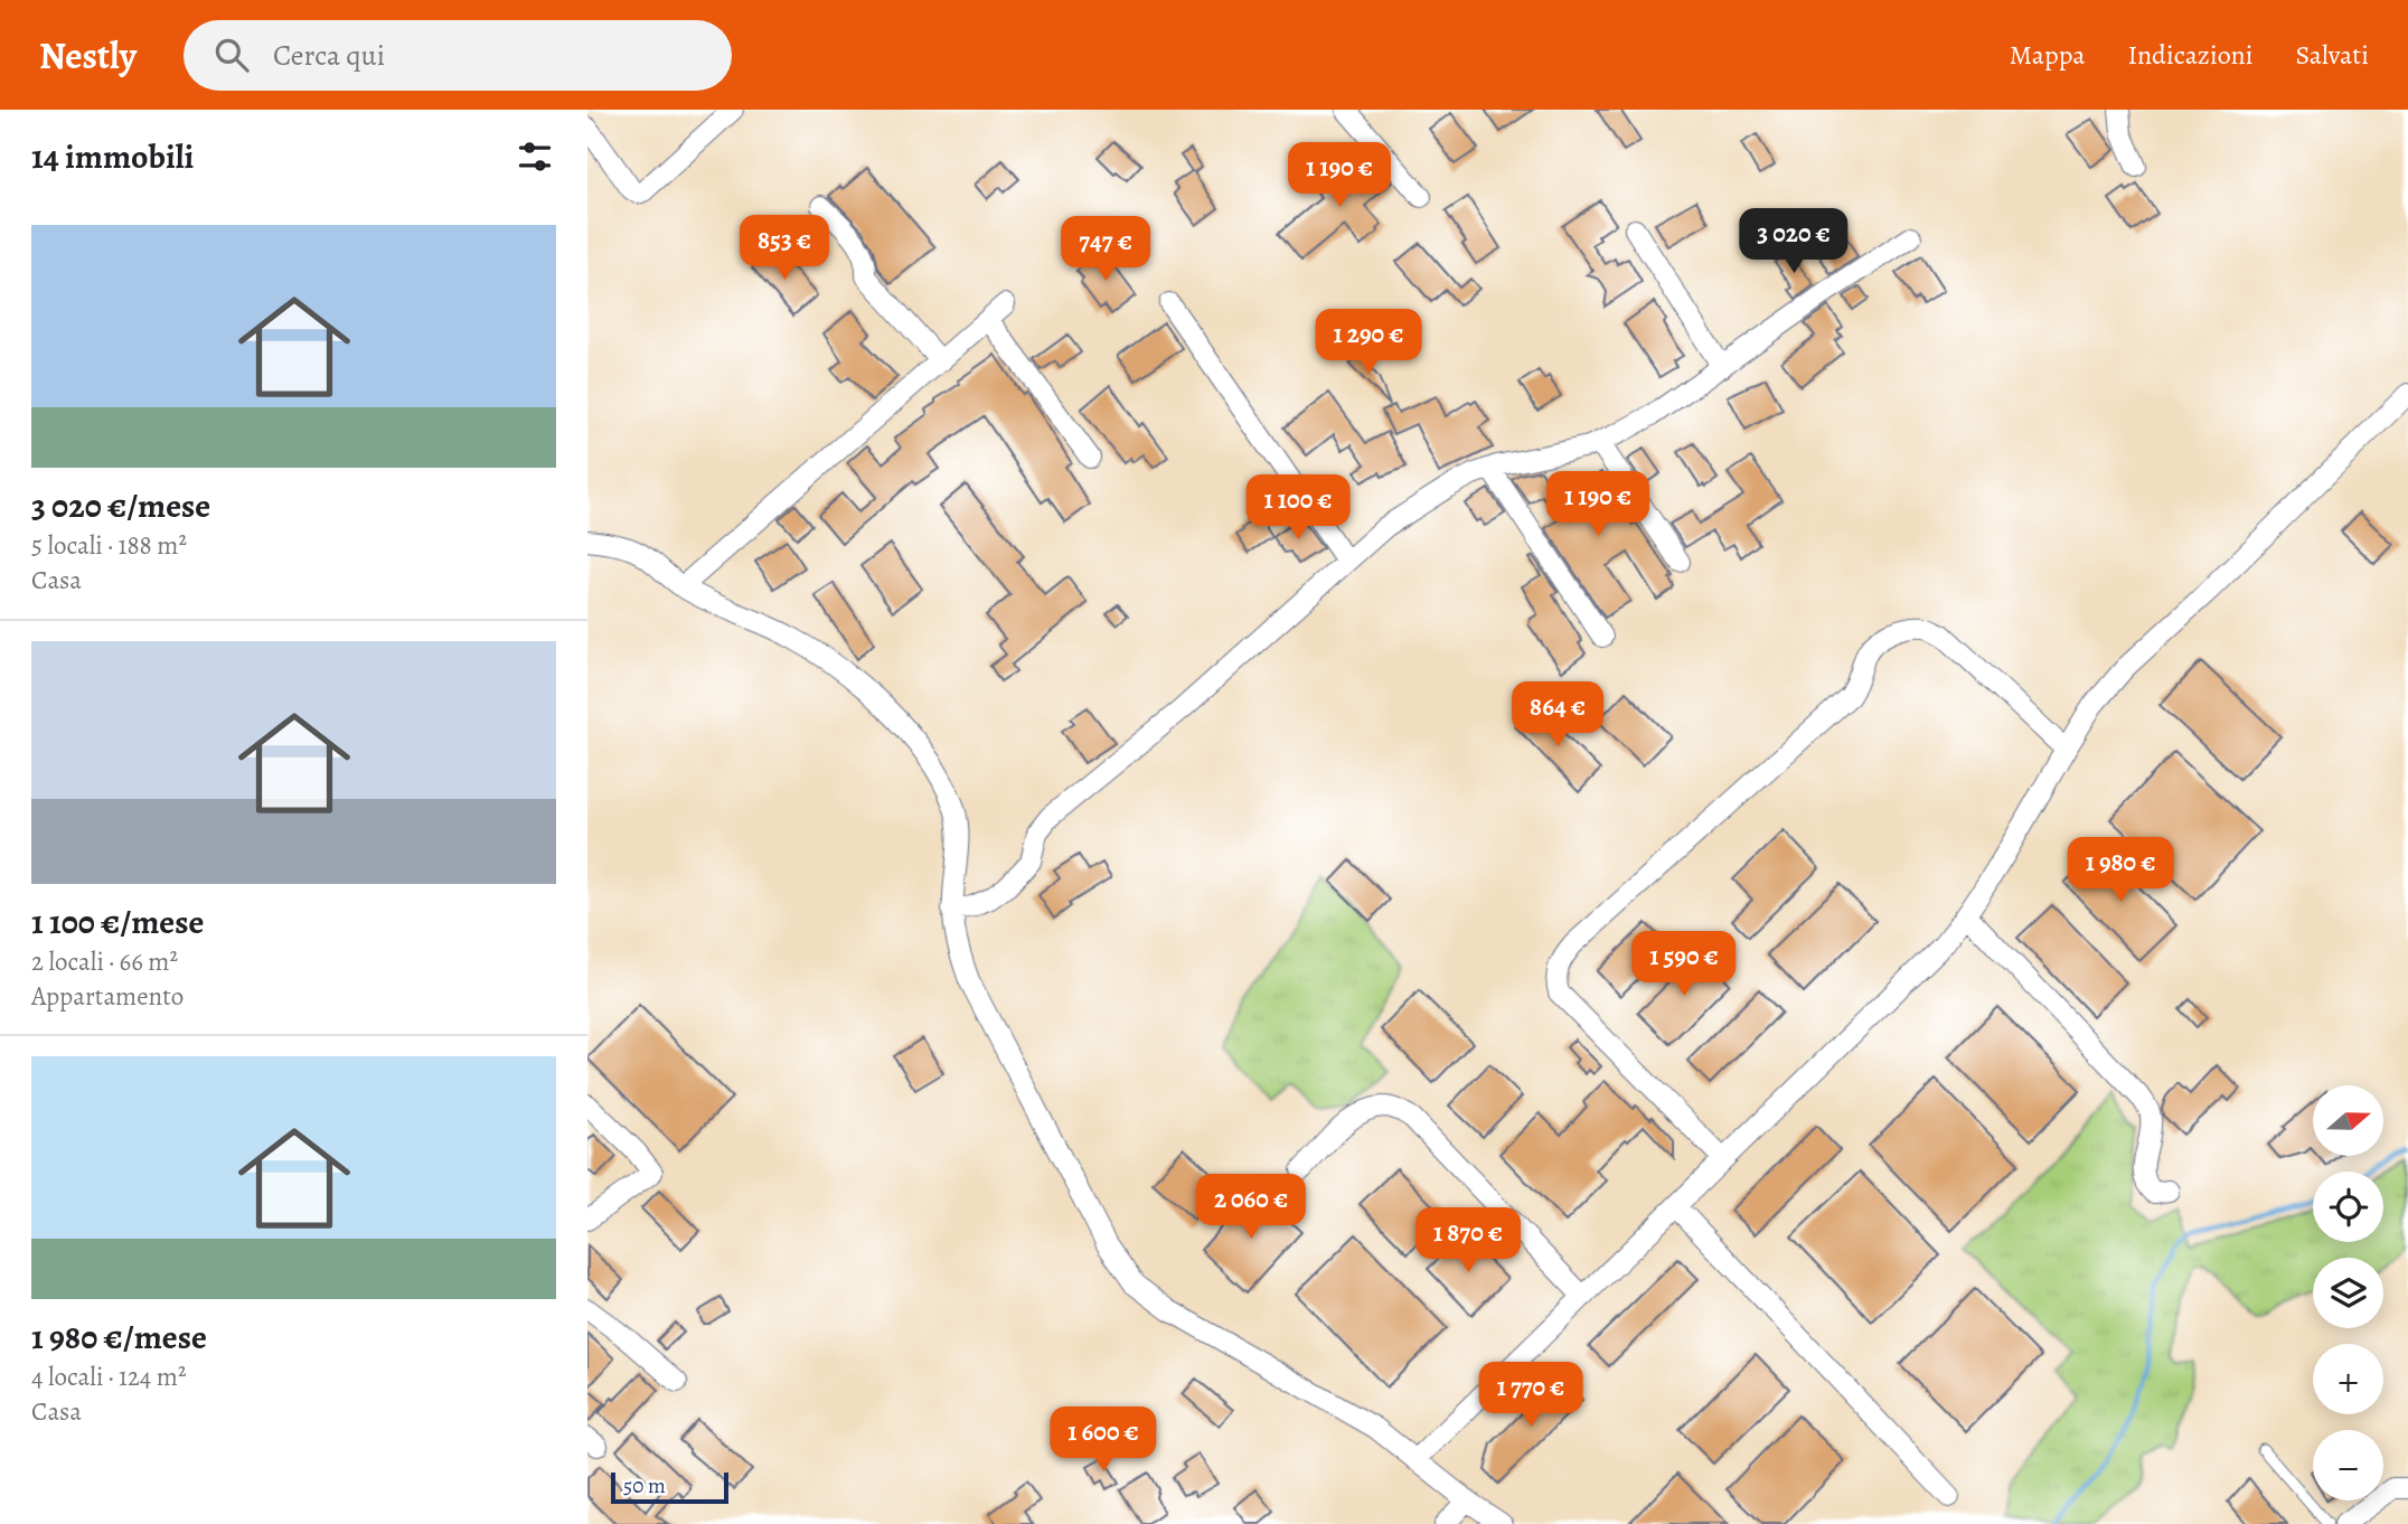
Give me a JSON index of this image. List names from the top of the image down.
{
  "scale_bar": "50 m",
  "north": "right",
  "page": {
    "header": "Nestly",
    "search": "Cerca qui",
    "nav": ["Mappa", "Indicazioni", "Salvati"],
    "heading": "14 immobili",
    "price": [
      "1 190 €",
      "3 020 €",
      "853 €",
      "747 €",
      "1 290 €",
      "1 190 €",
      "1 100 €",
      "864 €",
      "1 980 €",
      "1 590 €",
      "2 060 €",
      "1 870 €",
      "1 770 €",
      "1 600 €"
    ],
    "list": [
      {
        "name": "3 020 €/mese",
        "note": "5 locali · 188 m² · Casa"
      },
      {
        "name": "1 100 €/mese",
        "note": "2 locali · 66 m² · Appartamento"
      },
      {
        "name": "1 980 €/mese",
        "note": "4 locali · 124 m² · Casa"
      }
    ],
    "map_buttons": ["+", "−"],
    "scale": "50 m"
  }
}
